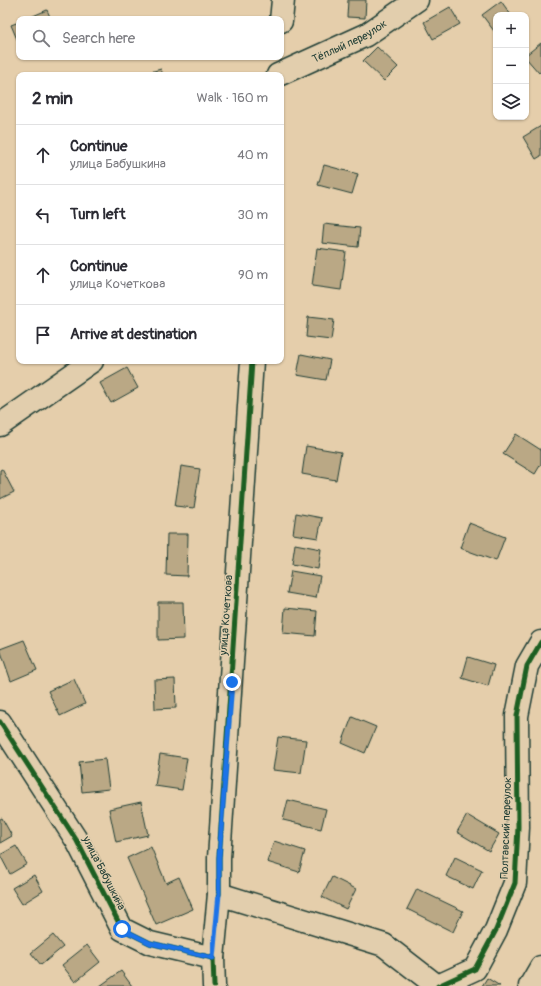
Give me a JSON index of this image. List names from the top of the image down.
{
  "streets": {
    "street": [
      "Тёплый переулок",
      "улица Кочеткова",
      "Полтавский переулок",
      "улица Бабушкина"
    ]
  },
  "crossings": [
    ["улица Кочеткова", "улица Бабушкина"]
  ],
  "page": {
    "map_buttons": ["+", "−"],
    "search": "Search here",
    "heading": ["2 min", "Walk · 160 m"],
    "list": [
      ["Continue", "улица Бабушкина", "40 m"],
      ["Turn left", "30 m"],
      ["Continue", "улица Кочеткова", "90 m"],
      "Arrive at destination"
    ]
  }
}
